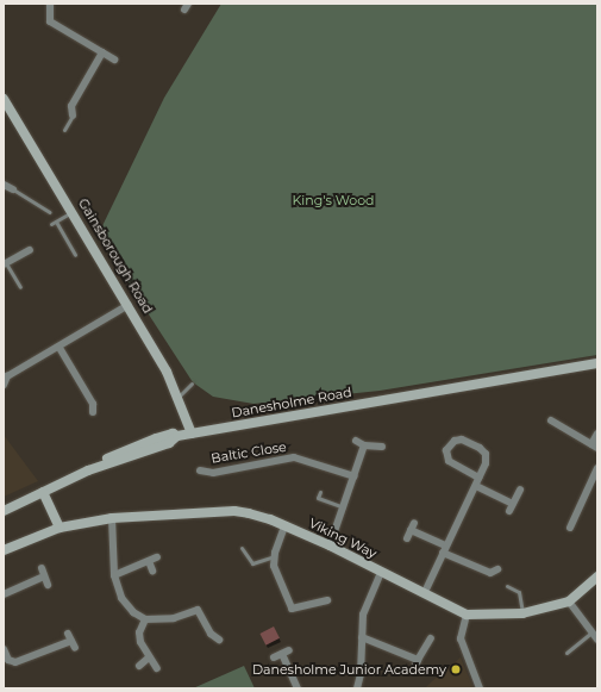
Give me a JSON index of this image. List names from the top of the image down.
{
  "streets": {
    "street": [
      "Gainsborough Road",
      "Danesholme Road",
      "Baltic Close",
      "Viking Way"
    ]
  },
  "crossings": [
    ["Gainsborough Road", "Danesholme Road"]
  ],
  "parks": ["King's Wood"],
  "places": ["Danesholme Junior Academy"]
}
